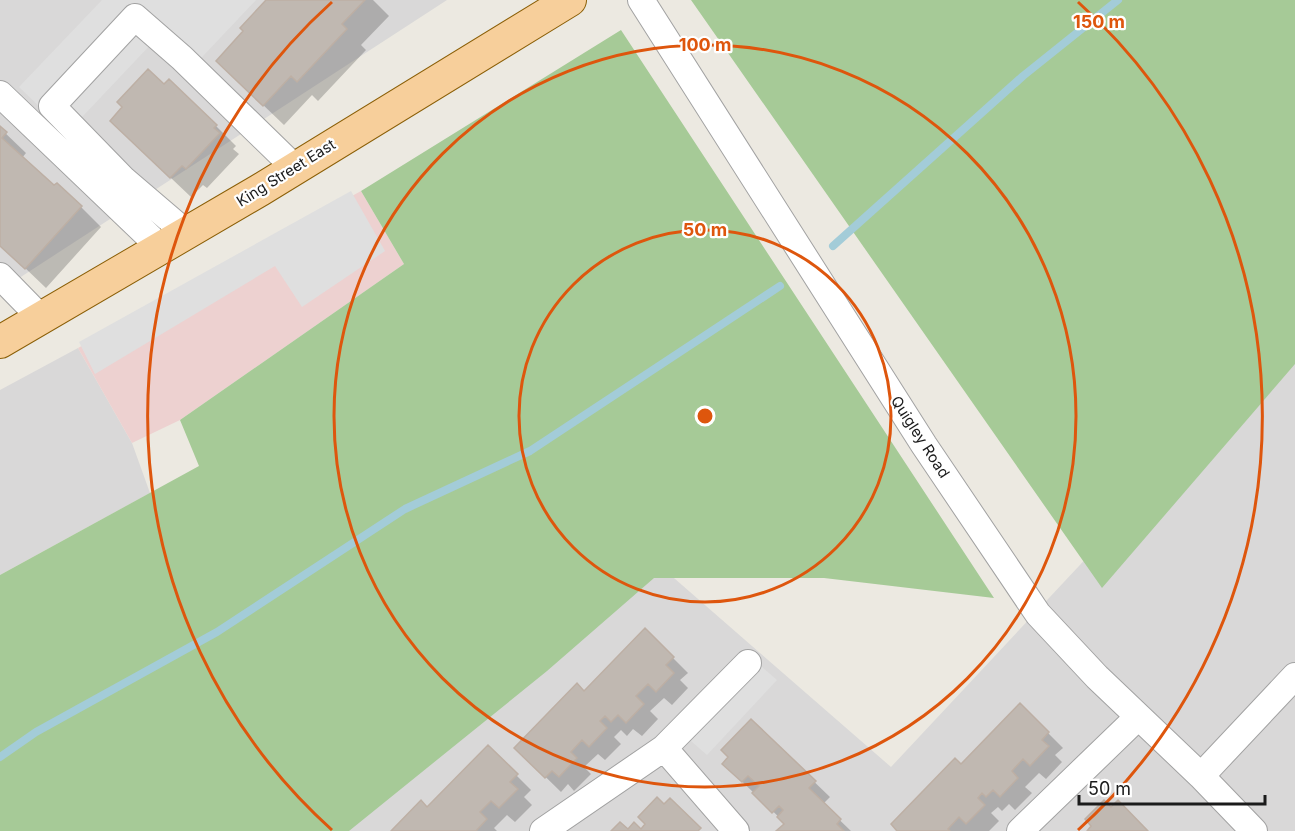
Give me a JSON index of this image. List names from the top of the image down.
{
  "streets": {
    "main road": ["King Street East"],
    "street": ["Quigley Road"]
  },
  "scale_bar": "50 m",
  "rings": ["150 m", "100 m", "50 m"]
}
